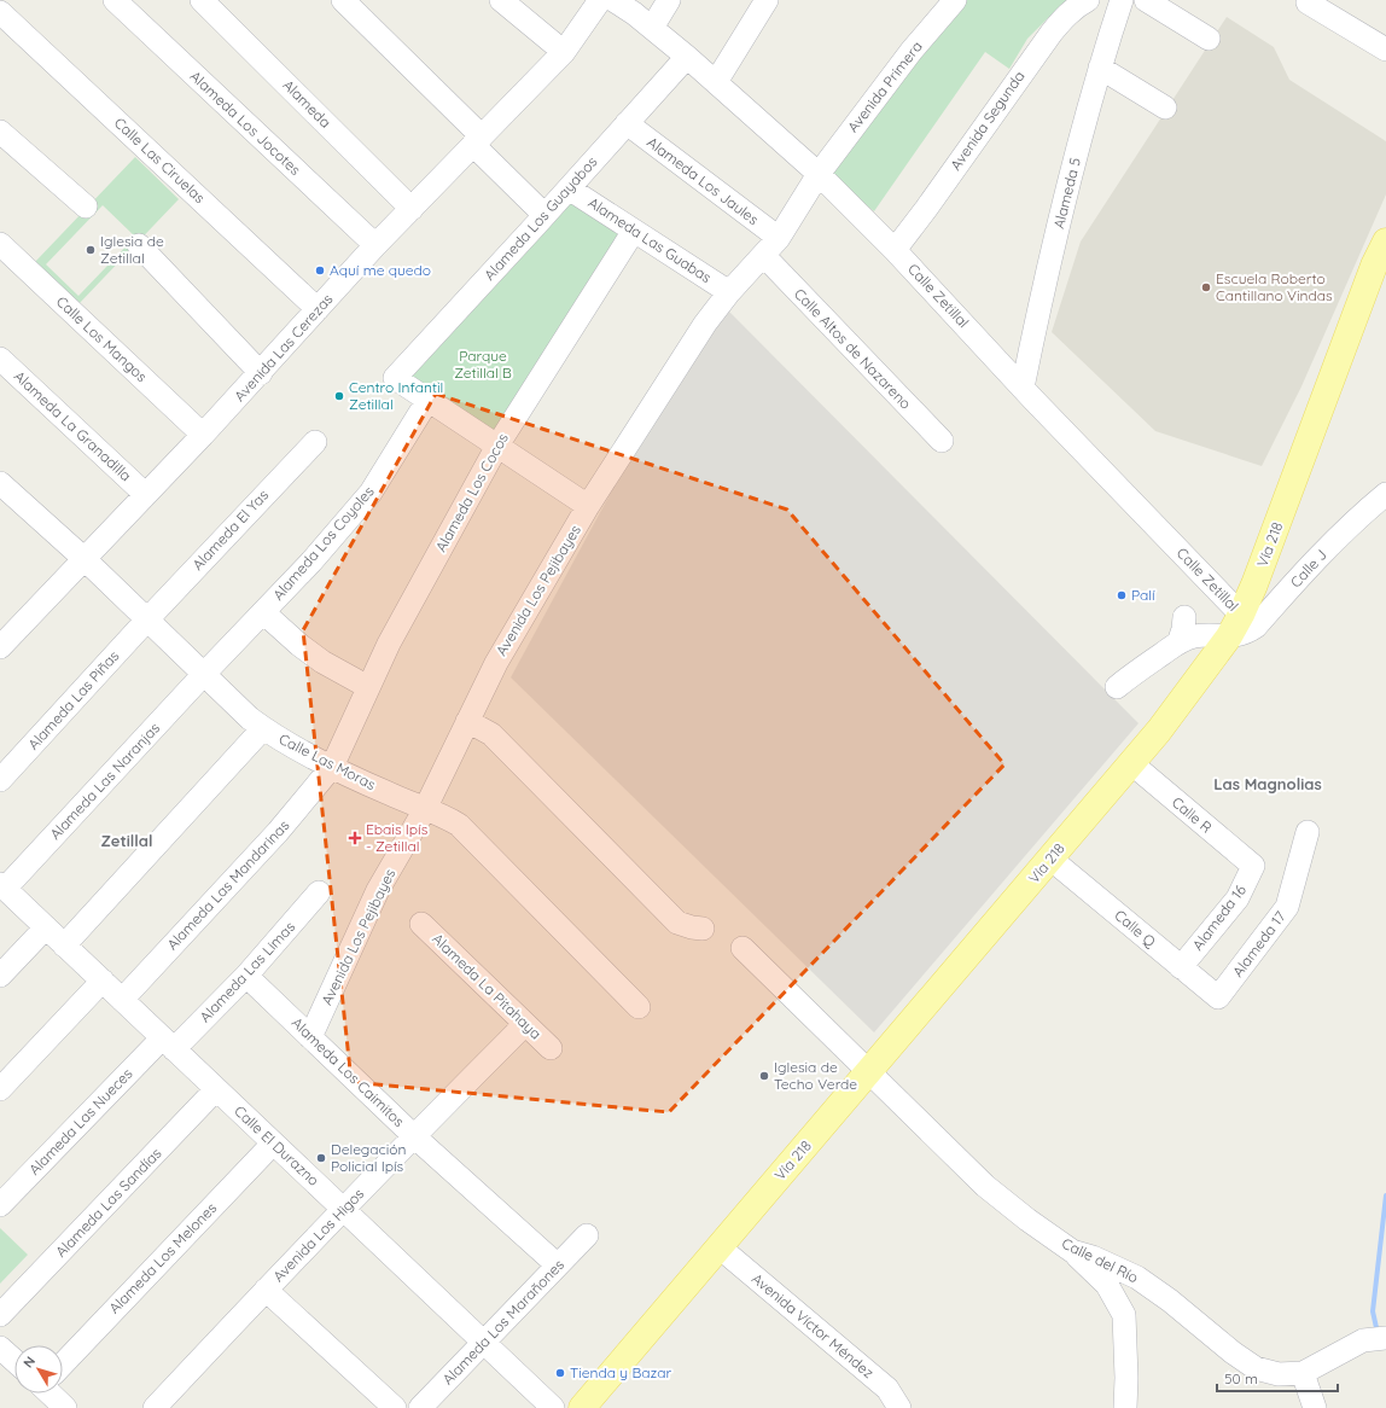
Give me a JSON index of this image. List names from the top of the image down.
{
  "streets": {
    "main road": ["Vía 218"],
    "street": [
      "Avenida Primera",
      "Alameda",
      "Avenida Segunda",
      "Alameda Los Jocotes",
      "Calle Las Ciruelas",
      "Alameda Los Jaules",
      "Alameda 5",
      "Alameda Los Guayabos",
      "Alameda Las Guabas",
      "Calle Zetillal",
      "Calle Los Mangos",
      "Avenida Las Cerezas",
      "Calle Altos de Nazareno",
      "Alameda La Granadilla",
      "Alameda Los Cocos",
      "Alameda El Yas",
      "Alameda Los Coyoles",
      "Calle J",
      "Avenida Los Pejibayes",
      "Alameda Las Piñas",
      "Calle Las Moras",
      "Alameda Las Naranjas",
      "Calle R",
      "Alameda Las Mandarinas",
      "Alameda 16",
      "Calle Q",
      "Alameda 17",
      "Alameda Las Limas",
      "Alameda La Pitahaya",
      "Alameda Los Caimitos",
      "Alameda Las Nueces",
      "Calle El Durazno",
      "Alameda Las Sandías",
      "Avenida Los Higos",
      "Alameda Los Melones",
      "Calle del Río",
      "Alameda Los Marañones",
      "Avenida Víctor Méndez"
    ]
  },
  "crossings": [
    ["Avenida Primera", "Calle Zetillal"],
    ["Avenida Primera", "Avenida Los Pejibayes"],
    ["Alameda", "Avenida Las Cerezas"],
    ["Avenida Segunda", "Calle Zetillal"],
    ["Alameda Los Jocotes", "Avenida Las Cerezas"],
    ["Calle Las Ciruelas", "Avenida Las Cerezas"],
    ["Alameda Los Jaules", "Alameda Los Guayabos"],
    ["Alameda Los Jaules", "Avenida Los Pejibayes"],
    ["Alameda 5", "Calle Zetillal"],
    ["Alameda Los Guayabos", "Alameda Las Guabas"],
    ["Alameda Los Guayabos", "Calle Zetillal"],
    ["Alameda Los Guayabos", "Alameda Los Coyoles"],
    ["Alameda Las Guabas", "Alameda Los Cocos"],
    ["Alameda Las Guabas", "Avenida Los Pejibayes"],
    ["Calle Zetillal", "Vía 218"],
    ["Calle Zetillal", "Calle J"],
    ["Calle Zetillal", "Avenida Los Pejibayes"],
    ["Calle Los Mangos", "Avenida Las Cerezas"],
    ["Avenida Las Cerezas", "Alameda La Granadilla"],
    ["Avenida Las Cerezas", "Calle Las Moras"],
    ["Calle Altos de Nazareno", "Avenida Los Pejibayes"],
    ["Alameda Los Cocos", "Calle Las Moras"],
    ["Alameda Los Cocos", "Alameda Las Mandarinas"],
    ["Alameda El Yas", "Alameda Las Piñas"],
    ["Alameda El Yas", "Calle Las Moras"],
    ["Alameda Los Coyoles", "Calle Las Moras"],
    ["Alameda Los Coyoles", "Alameda Las Naranjas"],
    ["Vía 218", "Calle J"],
    ["Vía 218", "Calle R"],
    ["Vía 218", "Calle Q"],
    ["Vía 218", "Calle del Río"],
    ["Vía 218", "Avenida Víctor Méndez"],
    ["Avenida Los Pejibayes", "Calle Las Moras"],
    ["Avenida Los Pejibayes", "Alameda Los Caimitos"],
    ["Alameda Las Piñas", "Calle Las Moras"],
    ["Calle Las Moras", "Alameda Las Naranjas"],
    ["Calle Las Moras", "Alameda Las Mandarinas"],
    ["Alameda Las Naranjas", "Calle El Durazno"],
    ["Calle R", "Alameda 16"],
    ["Alameda Las Mandarinas", "Calle El Durazno"],
    ["Alameda 16", "Calle Q"],
    ["Calle Q", "Alameda 17"],
    ["Alameda Las Limas", "Alameda Los Caimitos"],
    ["Alameda Las Limas", "Alameda Las Nueces"],
    ["Alameda Las Limas", "Calle El Durazno"],
    ["Alameda La Pitahaya", "Avenida Los Higos"],
    ["Alameda Los Caimitos", "Avenida Los Higos"],
    ["Alameda Los Caimitos", "Alameda Los Marañones"],
    ["Alameda Las Nueces", "Calle El Durazno"],
    ["Calle El Durazno", "Alameda Las Sandías"],
    ["Calle El Durazno", "Avenida Los Higos"],
    ["Calle El Durazno", "Alameda Los Melones"],
    ["Calle El Durazno", "Alameda Los Marañones"]
  ],
  "districts": ["Las Magnolias", "Zetillal"],
  "parks": ["Parque Zetillal B"],
  "places": {
    "other": [
      "Iglesia de Zetillal",
      "Aquí me quedo",
      "Escuela Roberto Cantillano Vindas",
      "Centro Infantil Zetillal",
      "Palí",
      "Iglesia de Techo Verde",
      "Delegación Policial Ipís",
      "Tienda y Bazar"
    ],
    "health": ["Ebais Ipís - Zetillal"]
  },
  "scale_bar": "50 m",
  "north": "top left"
}
